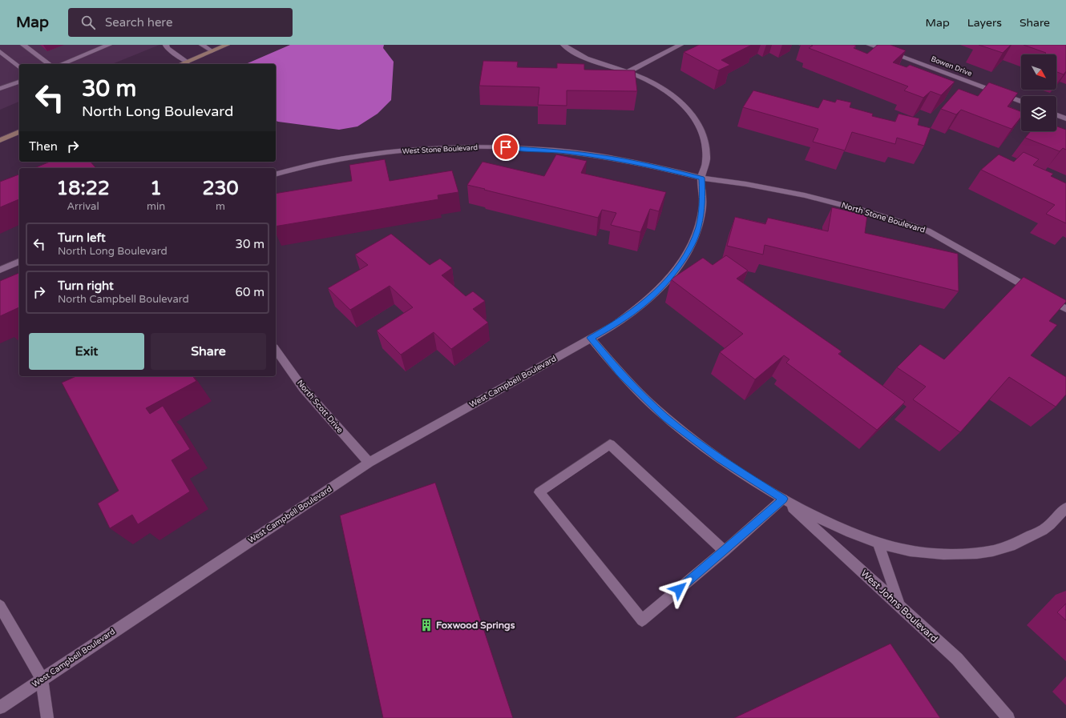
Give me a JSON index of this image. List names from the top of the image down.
{
  "streets": {
    "street": [
      "Bowen Drive",
      "West Stone Boulevard",
      "North Stone Boulevard",
      "West Campbell Boulevard",
      "North Scott Drive",
      "West Johns Boulevard"
    ]
  },
  "crossings": [
    ["West Stone Boulevard", "North Stone Boulevard"],
    ["West Stone Boulevard", "West Campbell Boulevard"],
    ["North Stone Boulevard", "West Campbell Boulevard"],
    ["West Campbell Boulevard", "North Scott Drive"]
  ],
  "places": {
    "building": ["Foxwood Springs"]
  },
  "north": "bottom right",
  "page": {
    "header": "Map",
    "search": "Search here",
    "nav": ["Map", "Layers", "Share"],
    "turn": ["30 m", "North Long Boulevard"],
    "then": "Then",
    "eta": [
      "18:22",
      "Arrival",
      "1",
      "min",
      "230",
      "m"
    ],
    "list": [
      {
        "name": "Turn left",
        "note": "North Long Boulevard",
        "value": "30 m"
      },
      {
        "name": "Turn right",
        "note": "North Campbell Boulevard",
        "value": "60 m"
      }
    ],
    "buttons": ["Exit", "Share"]
  }
}
